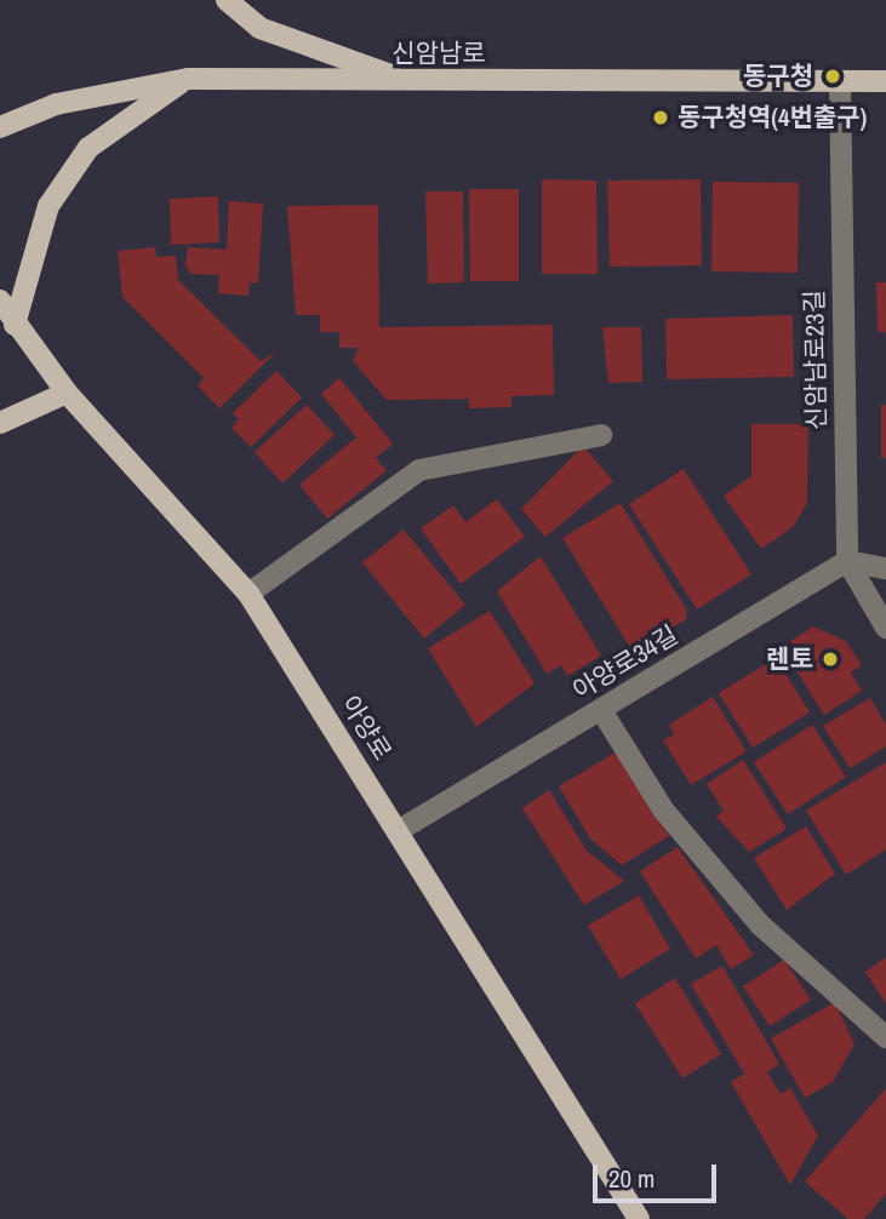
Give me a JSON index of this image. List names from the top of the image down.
{
  "streets": {
    "main road": ["신암남로", "아양로"],
    "street": ["신암남로23길", "아양로34길"]
  },
  "crossings": [
    ["신암남로", "신암남로23길"],
    ["신암남로23길", "아양로34길"],
    ["아양로34길", "아양로"]
  ],
  "places": ["동구청", "동구청역(4번출구)", "렌토"],
  "scale_bar": "20 m"
}
